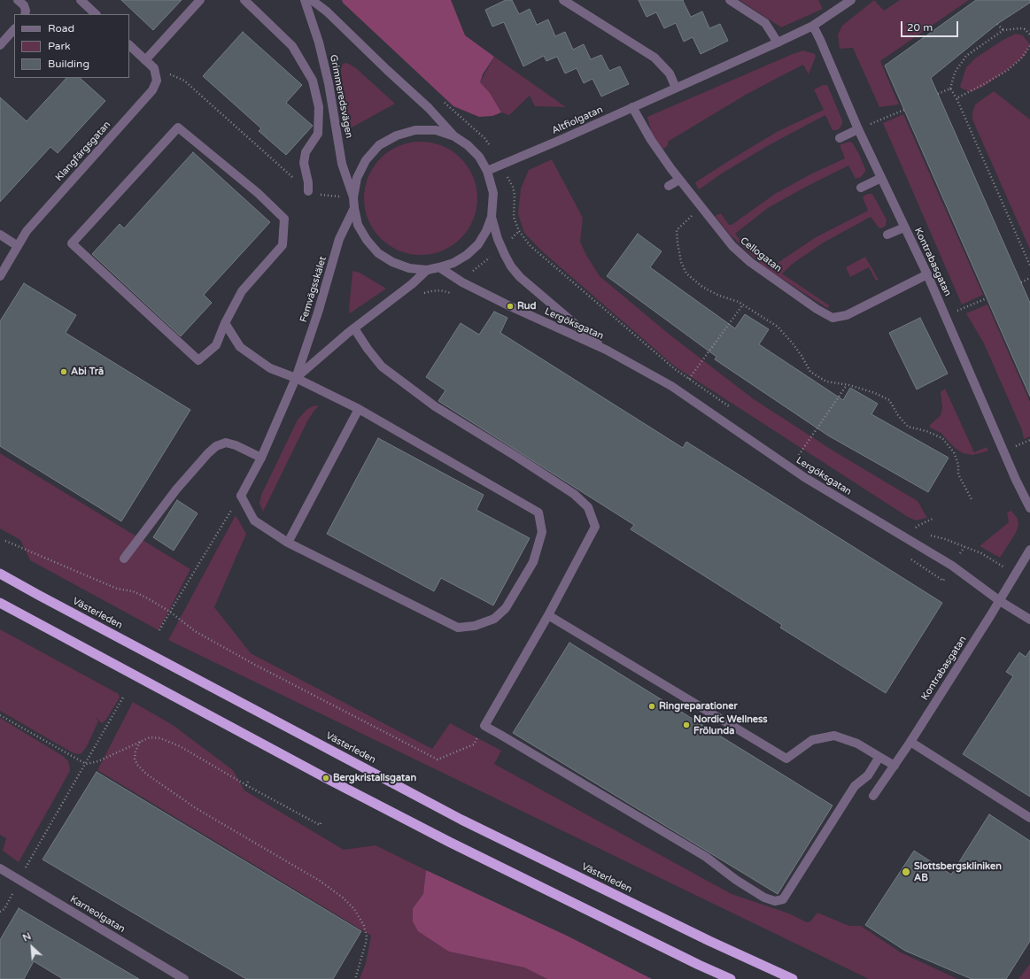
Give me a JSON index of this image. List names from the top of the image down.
{
  "streets": {
    "highway": ["Västerleden"],
    "street": [
      "Grimmeredsvägen",
      "Altfiolgatan",
      "Klangfärgsgatan",
      "Cellogatan",
      "Kontrabasgatan",
      "Femvägsskälet",
      "Lergöksgatan",
      "Karneolgatan"
    ]
  },
  "crossings": [
    ["Altfiolgatan", "Cellogatan"],
    ["Altfiolgatan", "Kontrabasgatan"],
    ["Cellogatan", "Kontrabasgatan"],
    ["Kontrabasgatan", "Lergöksgatan"]
  ],
  "places": [
    "Rud",
    "Abi Trä",
    "Ringreparationer",
    "Nordic Wellness Frölunda",
    "Bergkristallsgatan",
    "Slottsbergskliniken AB"
  ],
  "legend": ["Road", "Park", "Building"],
  "scale_bar": "20 m",
  "north": "top left"
}
